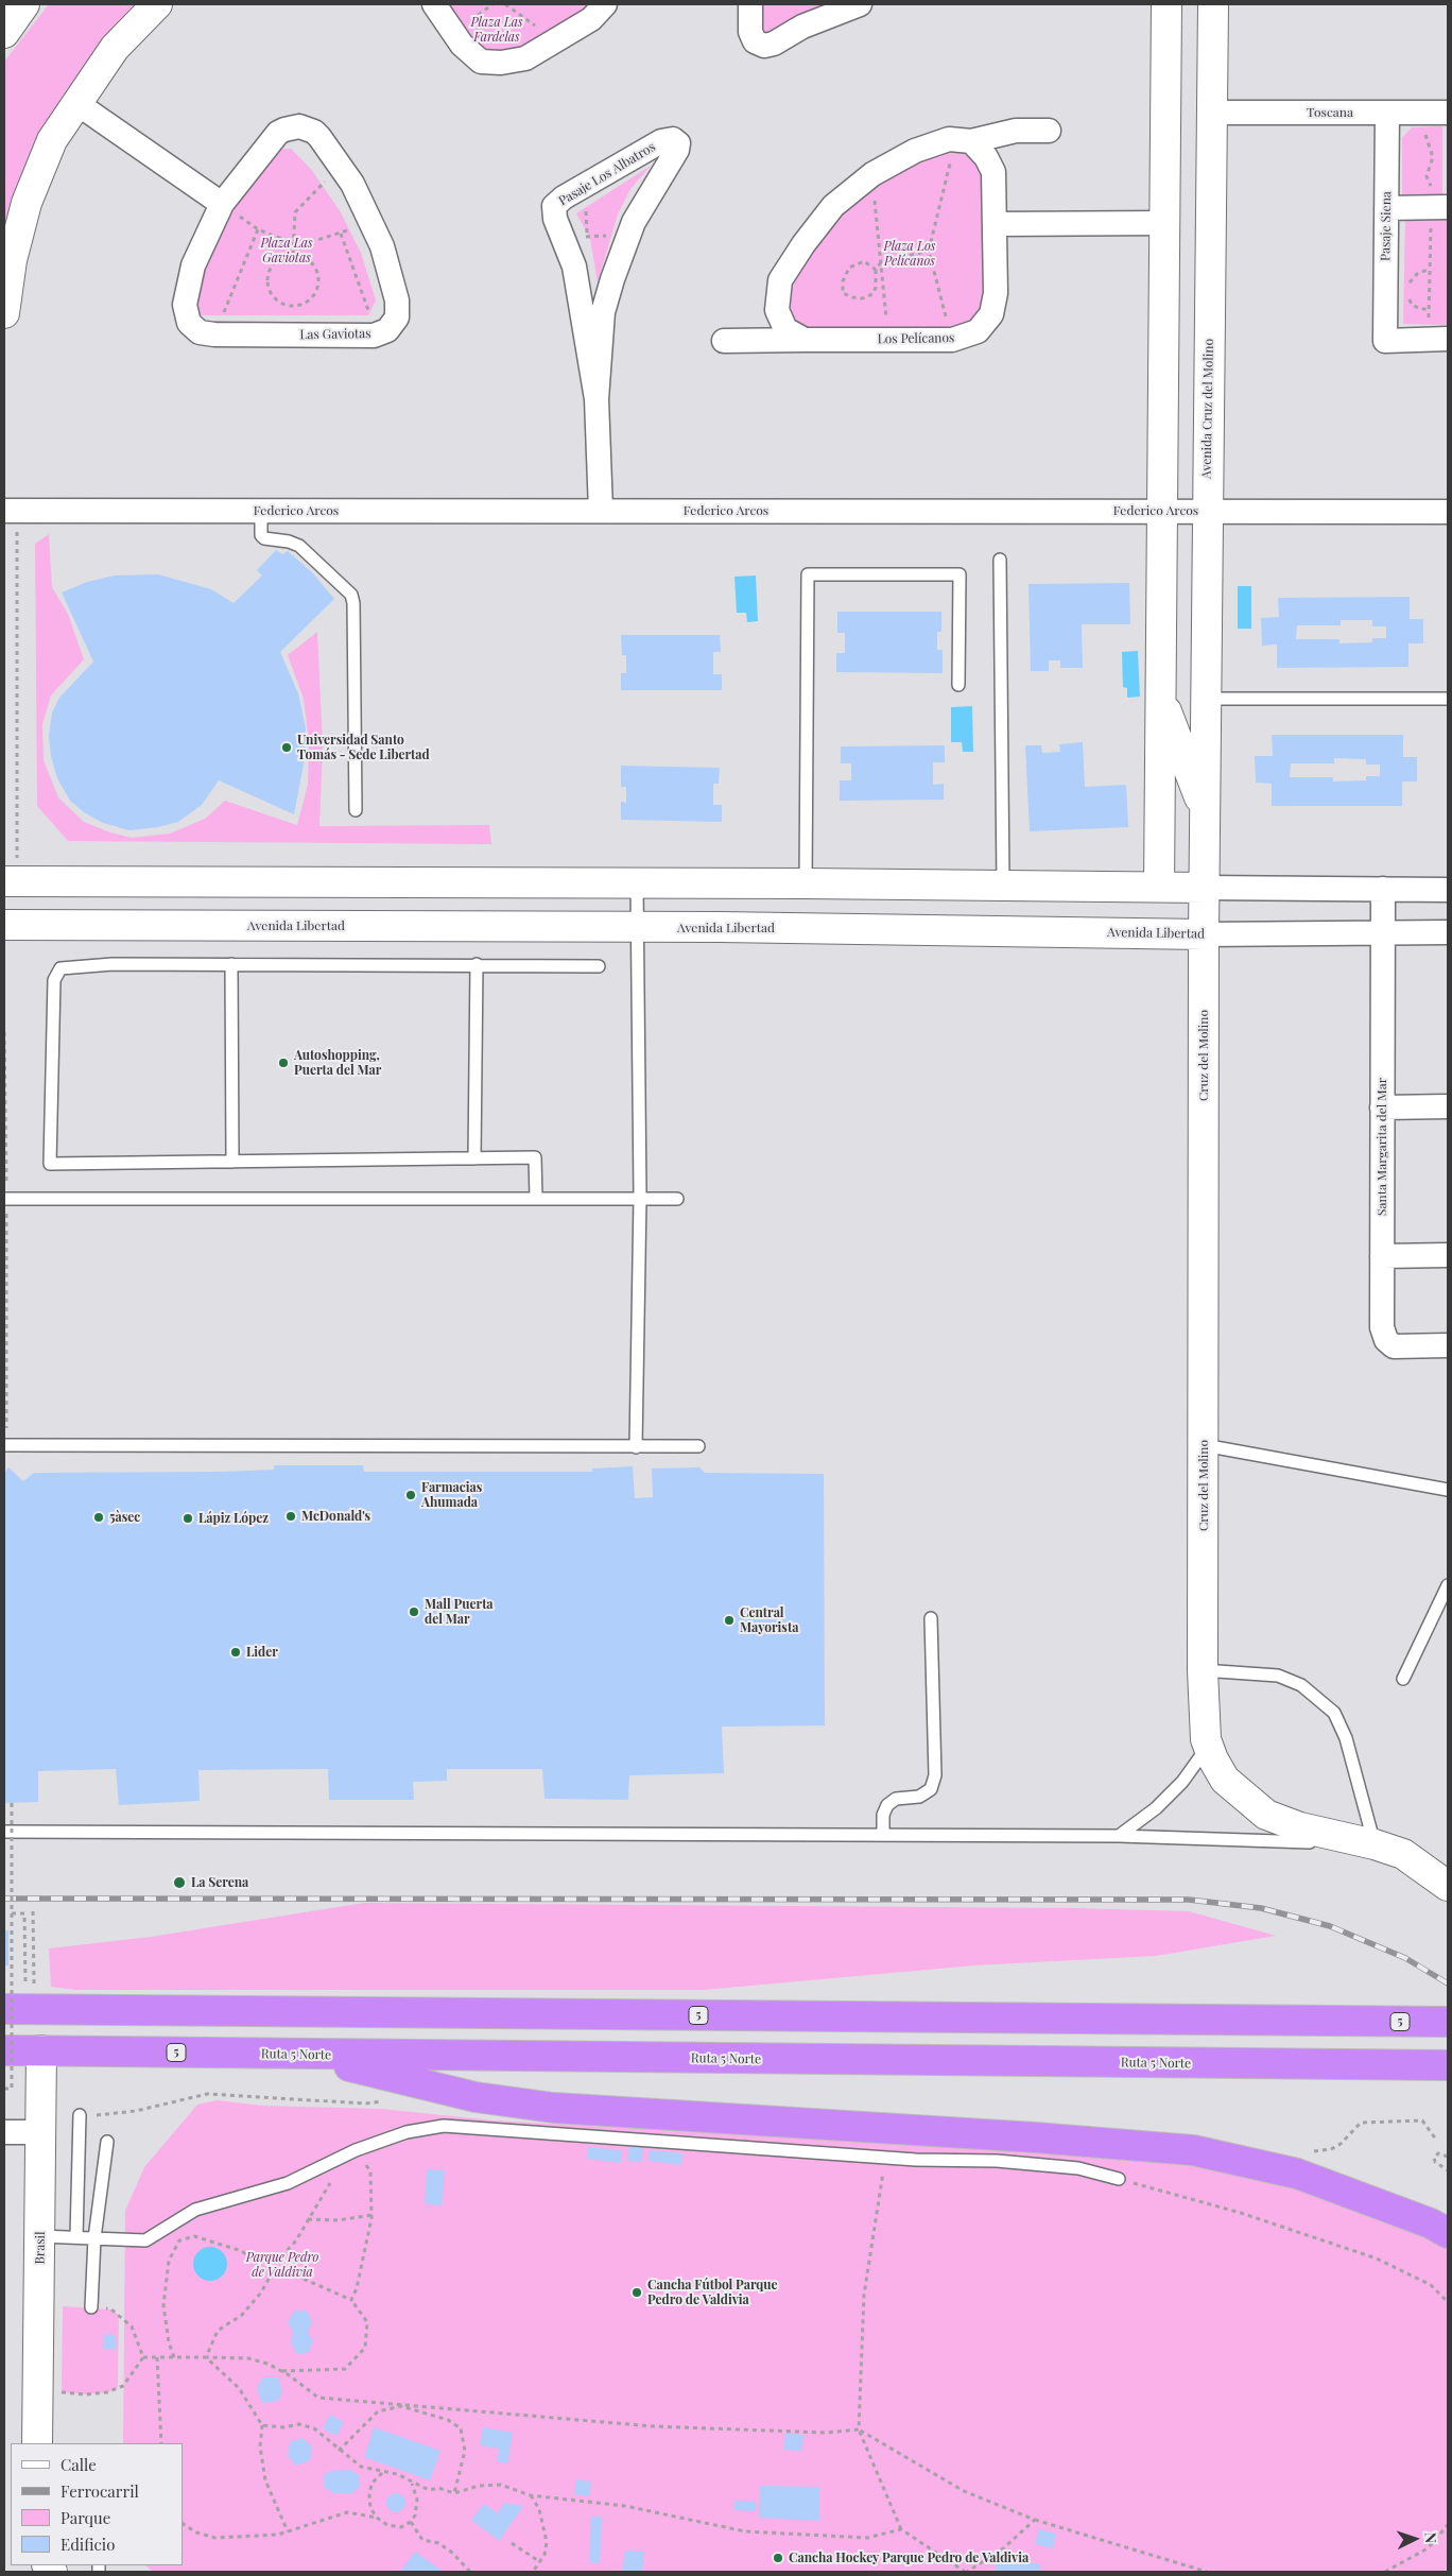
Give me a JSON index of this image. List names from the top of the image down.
{
  "streets": {
    "highway": ["5", "Ruta 5 Norte"],
    "street": [
      "Toscana",
      "Pasaje Los Albatros",
      "Pasaje Siena",
      "Las Gaviotas",
      "Los Pelícanos",
      "Avenida Cruz del Molino",
      "Federico Arcos",
      "Avenida Libertad",
      "Cruz del Molino",
      "Santa Margarita del Mar",
      "Brasil"
    ]
  },
  "crossings": [
    ["Toscana", "Pasaje Siena"],
    ["Toscana", "Avenida Cruz del Molino"],
    ["Pasaje Los Albatros", "Federico Arcos"],
    ["Avenida Cruz del Molino", "Federico Arcos"],
    ["Avenida Cruz del Molino", "Avenida Libertad"],
    ["Avenida Cruz del Molino", "Cruz del Molino"],
    ["Avenida Libertad", "Cruz del Molino"],
    ["Avenida Libertad", "Santa Margarita del Mar"],
    ["Ruta 5 Norte", "Brasil"]
  ],
  "parks": [
    "Plaza Las Fardelas",
    "Plaza Las Gaviotas",
    "Plaza Los Pelícanos",
    "Parque Pedro de Valdivia"
  ],
  "places": [
    "Universidad Santo Tomás - Sede Libertad",
    "Autoshopping, Puerta del Mar",
    "Farmacias Ahumada",
    "McDonald's",
    "5àsec",
    "Lápiz López",
    "Mall Puerta del Mar",
    "Central Mayorista",
    "Lider",
    "La Serena",
    "Cancha Fútbol Parque Pedro de Valdivia",
    "Cancha Hockey Parque Pedro de Valdivia"
  ],
  "legend": [
    "Calle",
    "Ferrocarril",
    "Parque",
    "Edificio"
  ],
  "north": "right"
}
